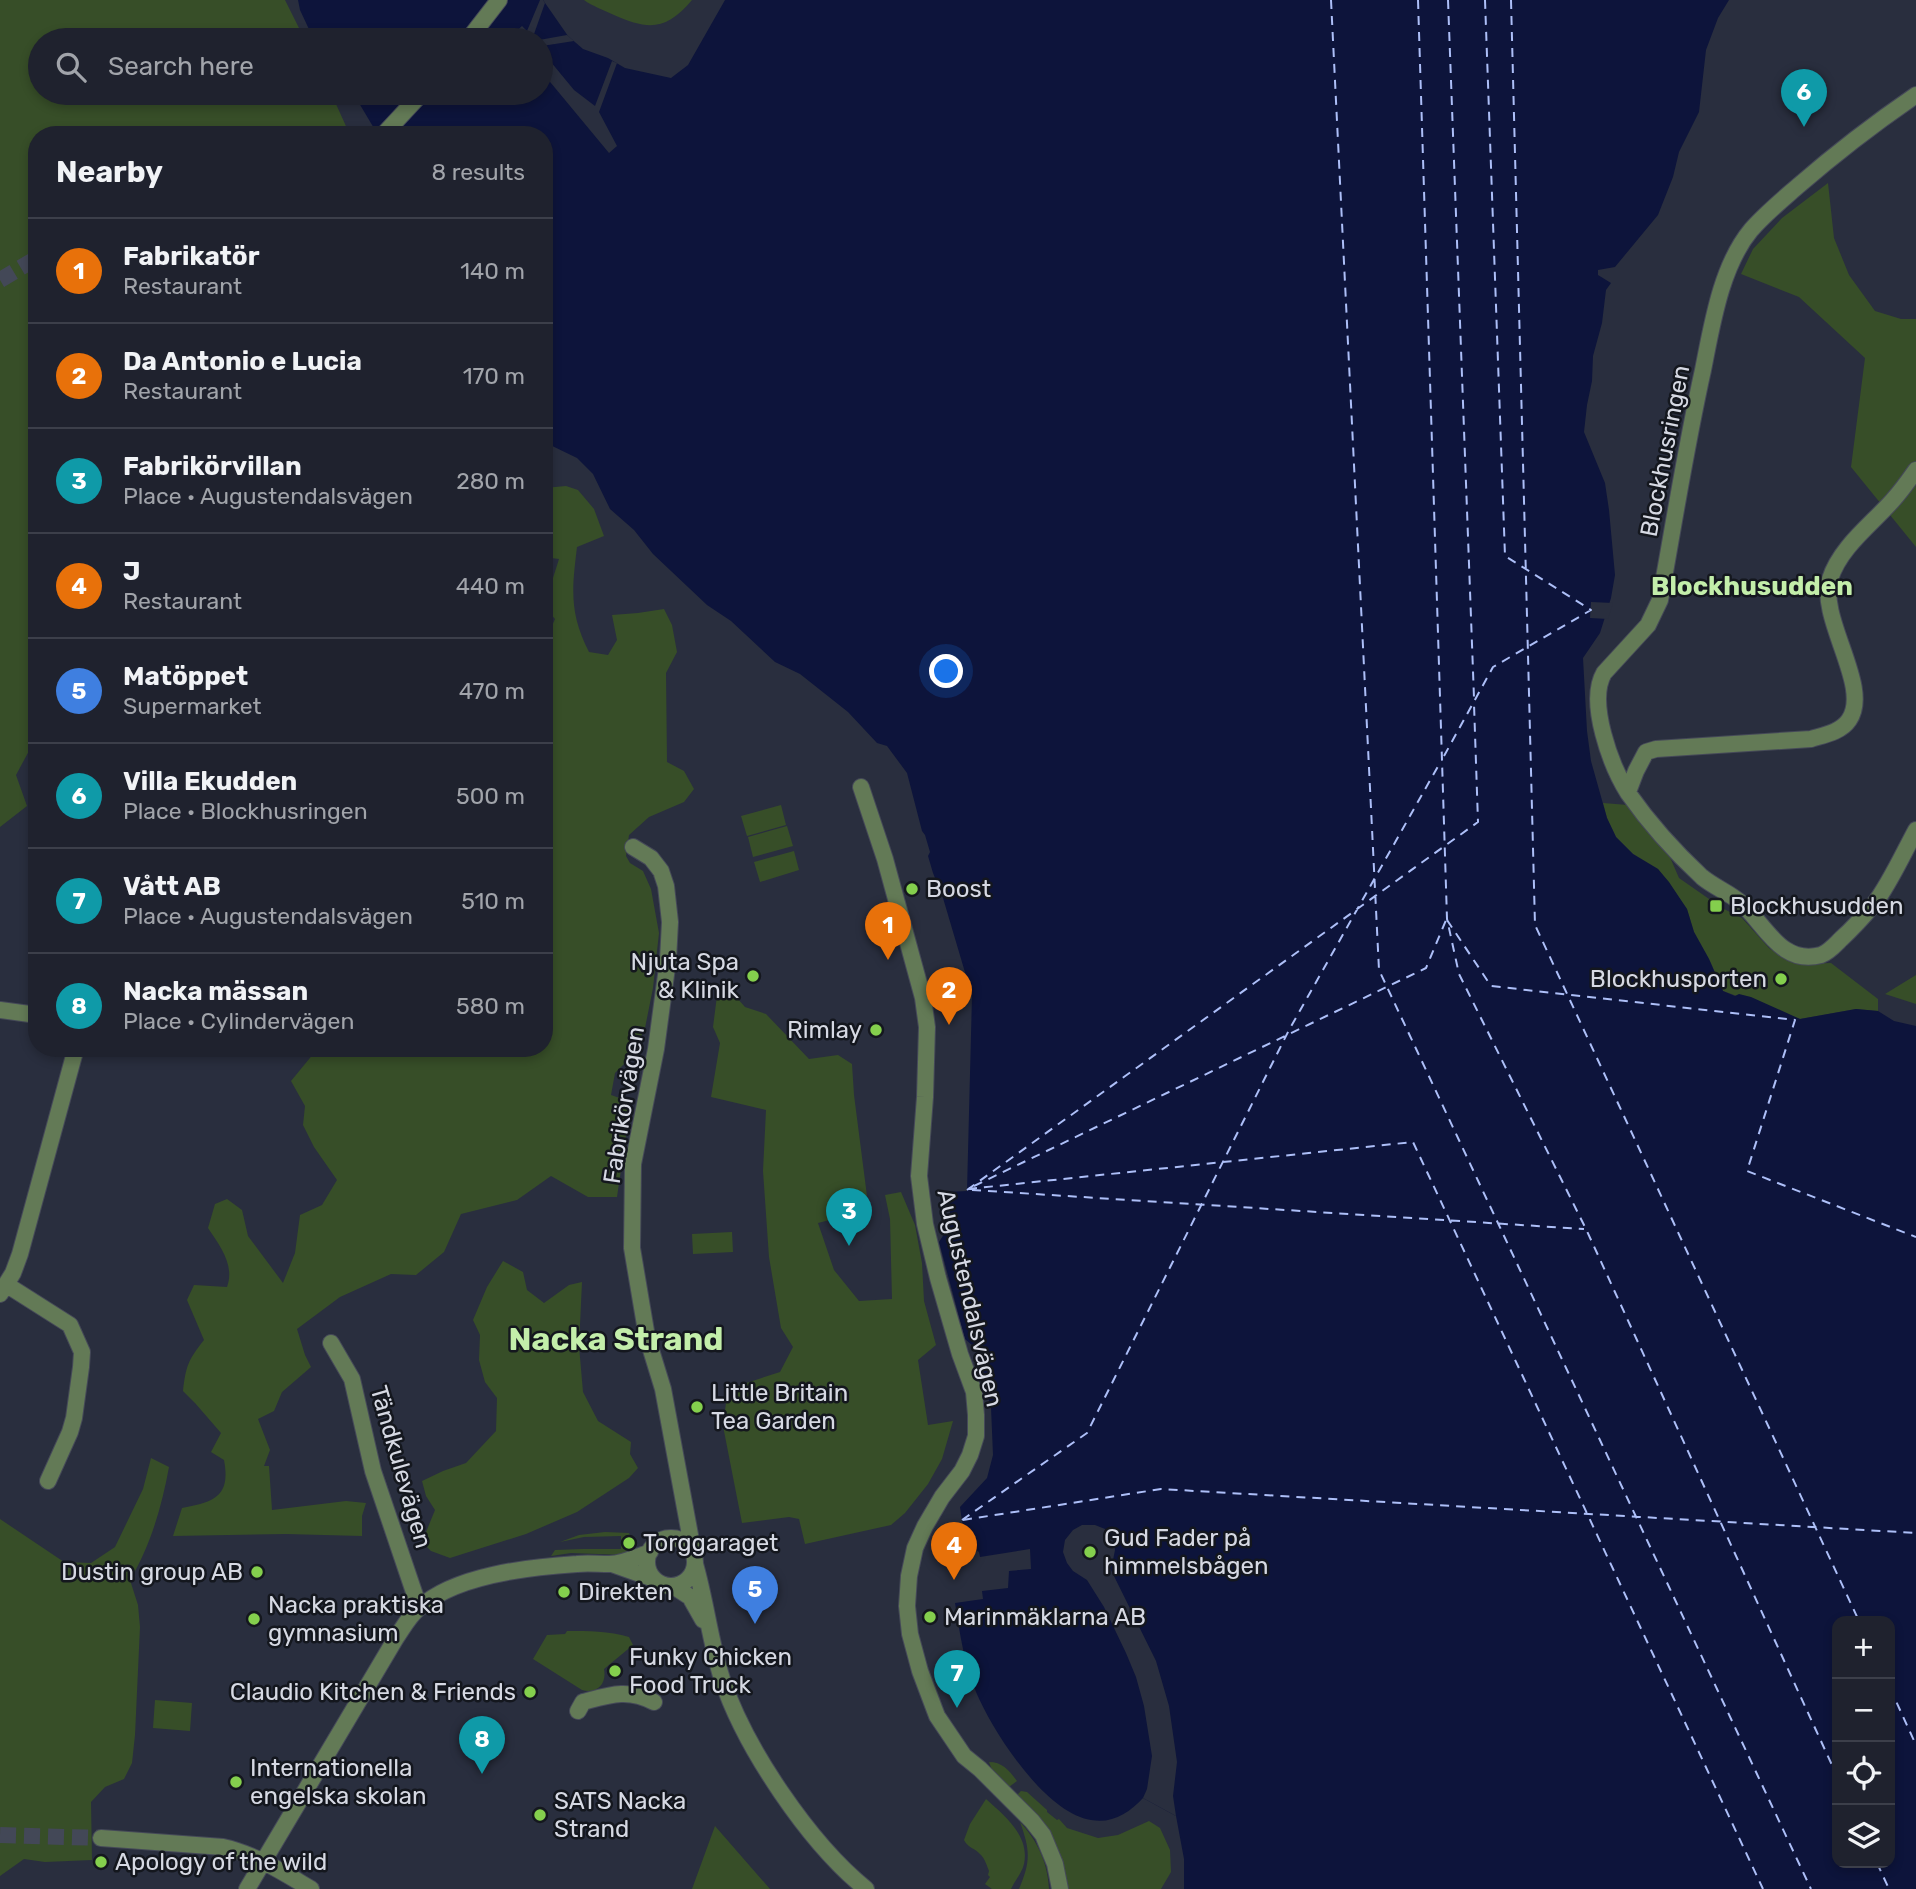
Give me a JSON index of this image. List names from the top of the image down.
{
  "streets": {
    "street": [
      "Blockhusringen",
      "Fabrikörvägen",
      "Augustendalsvägen",
      "Tändkulevägen"
    ]
  },
  "districts": ["Blockhusudden", "Nacka Strand"],
  "places": {
    "other": [
      "Boost",
      "Njuta Spa & Klinik",
      "Blockhusporten",
      "Rimlay",
      "Little Britain Tea Garden",
      "Torggaraget",
      "Gud Fader på himmelsbågen",
      "Dustin group AB",
      "Direkten",
      "Marinmäklarna AB",
      "Nacka praktiska gymnasium",
      "Funky Chicken Food Truck",
      "Claudio Kitchen & Friends",
      "Internationella engelska skolan",
      "SATS Nacka Strand",
      "Apology of the wild"
    ],
    "transit": ["Blockhusudden"]
  },
  "page": {
    "search": "Search here",
    "pins": [
      "6",
      "1",
      "2",
      "3",
      "4",
      "5",
      "7",
      "8"
    ],
    "heading": ["Nearby", "8 results"],
    "list": [
      {
        "mark": "1",
        "name": "Fabrikatör",
        "note": "Restaurant",
        "value": "140 m"
      },
      {
        "mark": "2",
        "name": "Da Antonio e Lucia",
        "note": "Restaurant",
        "value": "170 m"
      },
      {
        "mark": "3",
        "name": "Fabrikörvillan",
        "note": "Place · Augustendalsvägen",
        "value": "280 m"
      },
      {
        "mark": "4",
        "name": "J",
        "note": "Restaurant",
        "value": "440 m"
      },
      {
        "mark": "5",
        "name": "Matöppet",
        "note": "Supermarket",
        "value": "470 m"
      },
      {
        "mark": "6",
        "name": "Villa Ekudden",
        "note": "Place · Blockhusringen",
        "value": "500 m"
      },
      {
        "mark": "7",
        "name": "Vått AB",
        "note": "Place · Augustendalsvägen",
        "value": "510 m"
      },
      {
        "mark": "8",
        "name": "Nacka mässan",
        "note": "Place · Cylindervägen",
        "value": "580 m"
      }
    ],
    "map_buttons": ["+", "−"]
  }
}
